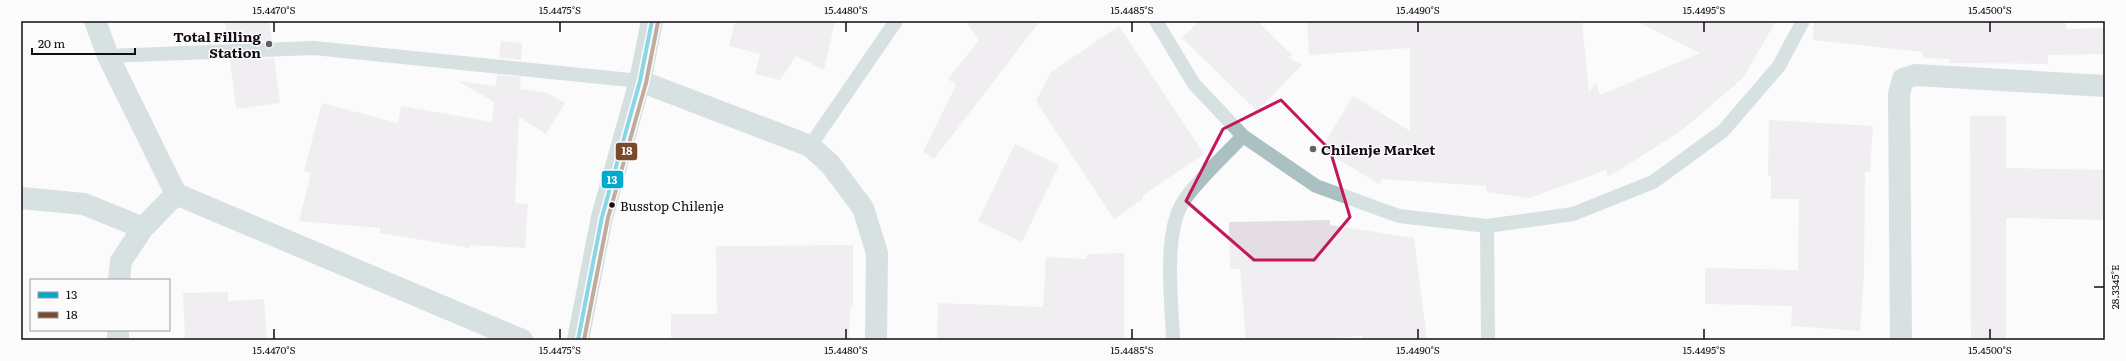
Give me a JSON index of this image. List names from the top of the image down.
{
  "places": ["Total Filling Station", "Chilenje Market", "Busstop Chilenje"],
  "lines": ["transit line 13", "transit line 18"],
  "legend": ["13", "18"],
  "scale_bar": "20 m",
  "coordinates": [
    "15.4470°S",
    "15.4475°S",
    "15.4480°S",
    "15.4485°S",
    "15.4490°S",
    "15.4495°S",
    "15.4500°S",
    "28.3345°E"
  ]
}
